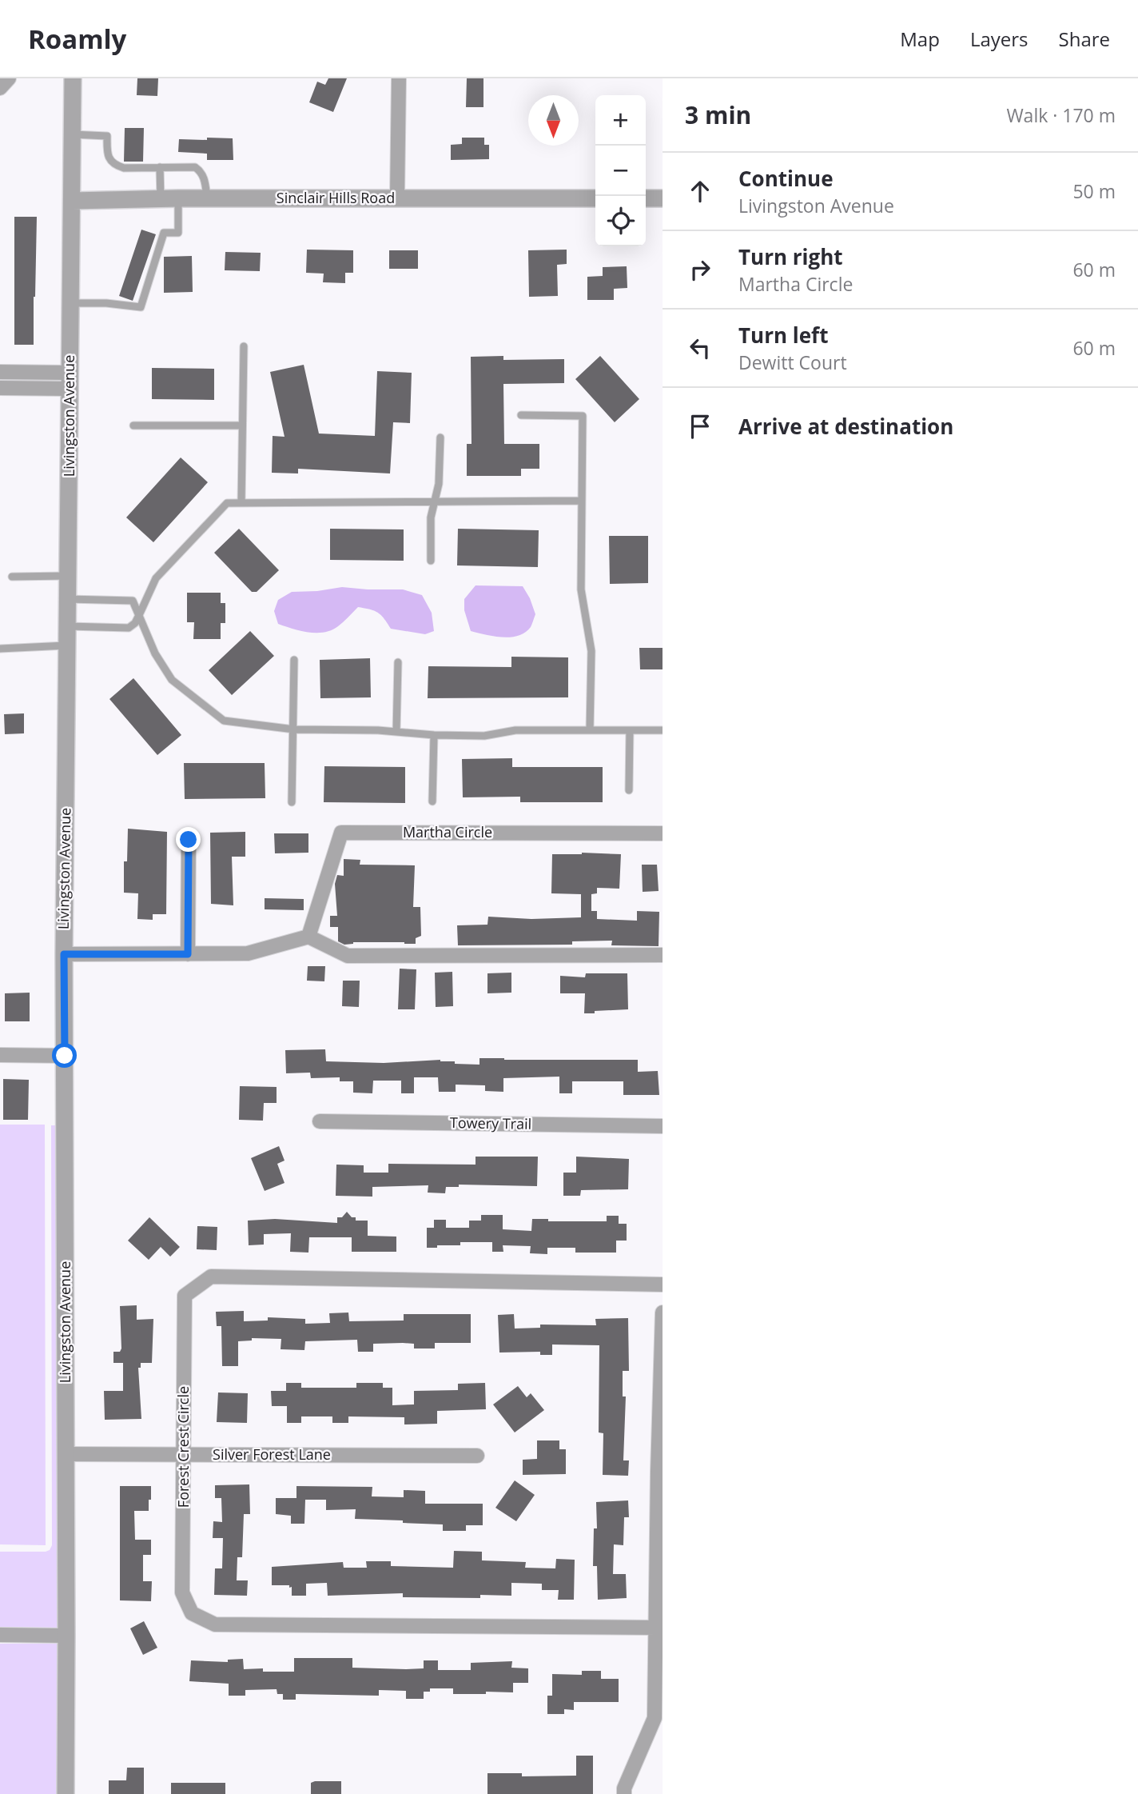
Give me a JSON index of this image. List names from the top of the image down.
{
  "streets": {
    "street": [
      "Sinclair Hills Road",
      "Livingston Avenue",
      "Martha Circle",
      "Towery Trail",
      "Forest Crest Circle",
      "Silver Forest Lane"
    ]
  },
  "crossings": [
    ["Sinclair Hills Road", "Livingston Avenue"],
    ["Livingston Avenue", "Silver Forest Lane"],
    ["Forest Crest Circle", "Silver Forest Lane"]
  ],
  "north": "bottom",
  "page": {
    "header": "Roamly",
    "nav": ["Map", "Layers", "Share"],
    "heading": ["3 min", "Walk · 170 m"],
    "map_buttons": ["+", "−"],
    "list": [
      ["Continue", "Livingston Avenue", "50 m"],
      ["Turn right", "Martha Circle", "60 m"],
      ["Turn left", "Dewitt Court", "60 m"],
      "Arrive at destination"
    ]
  }
}
